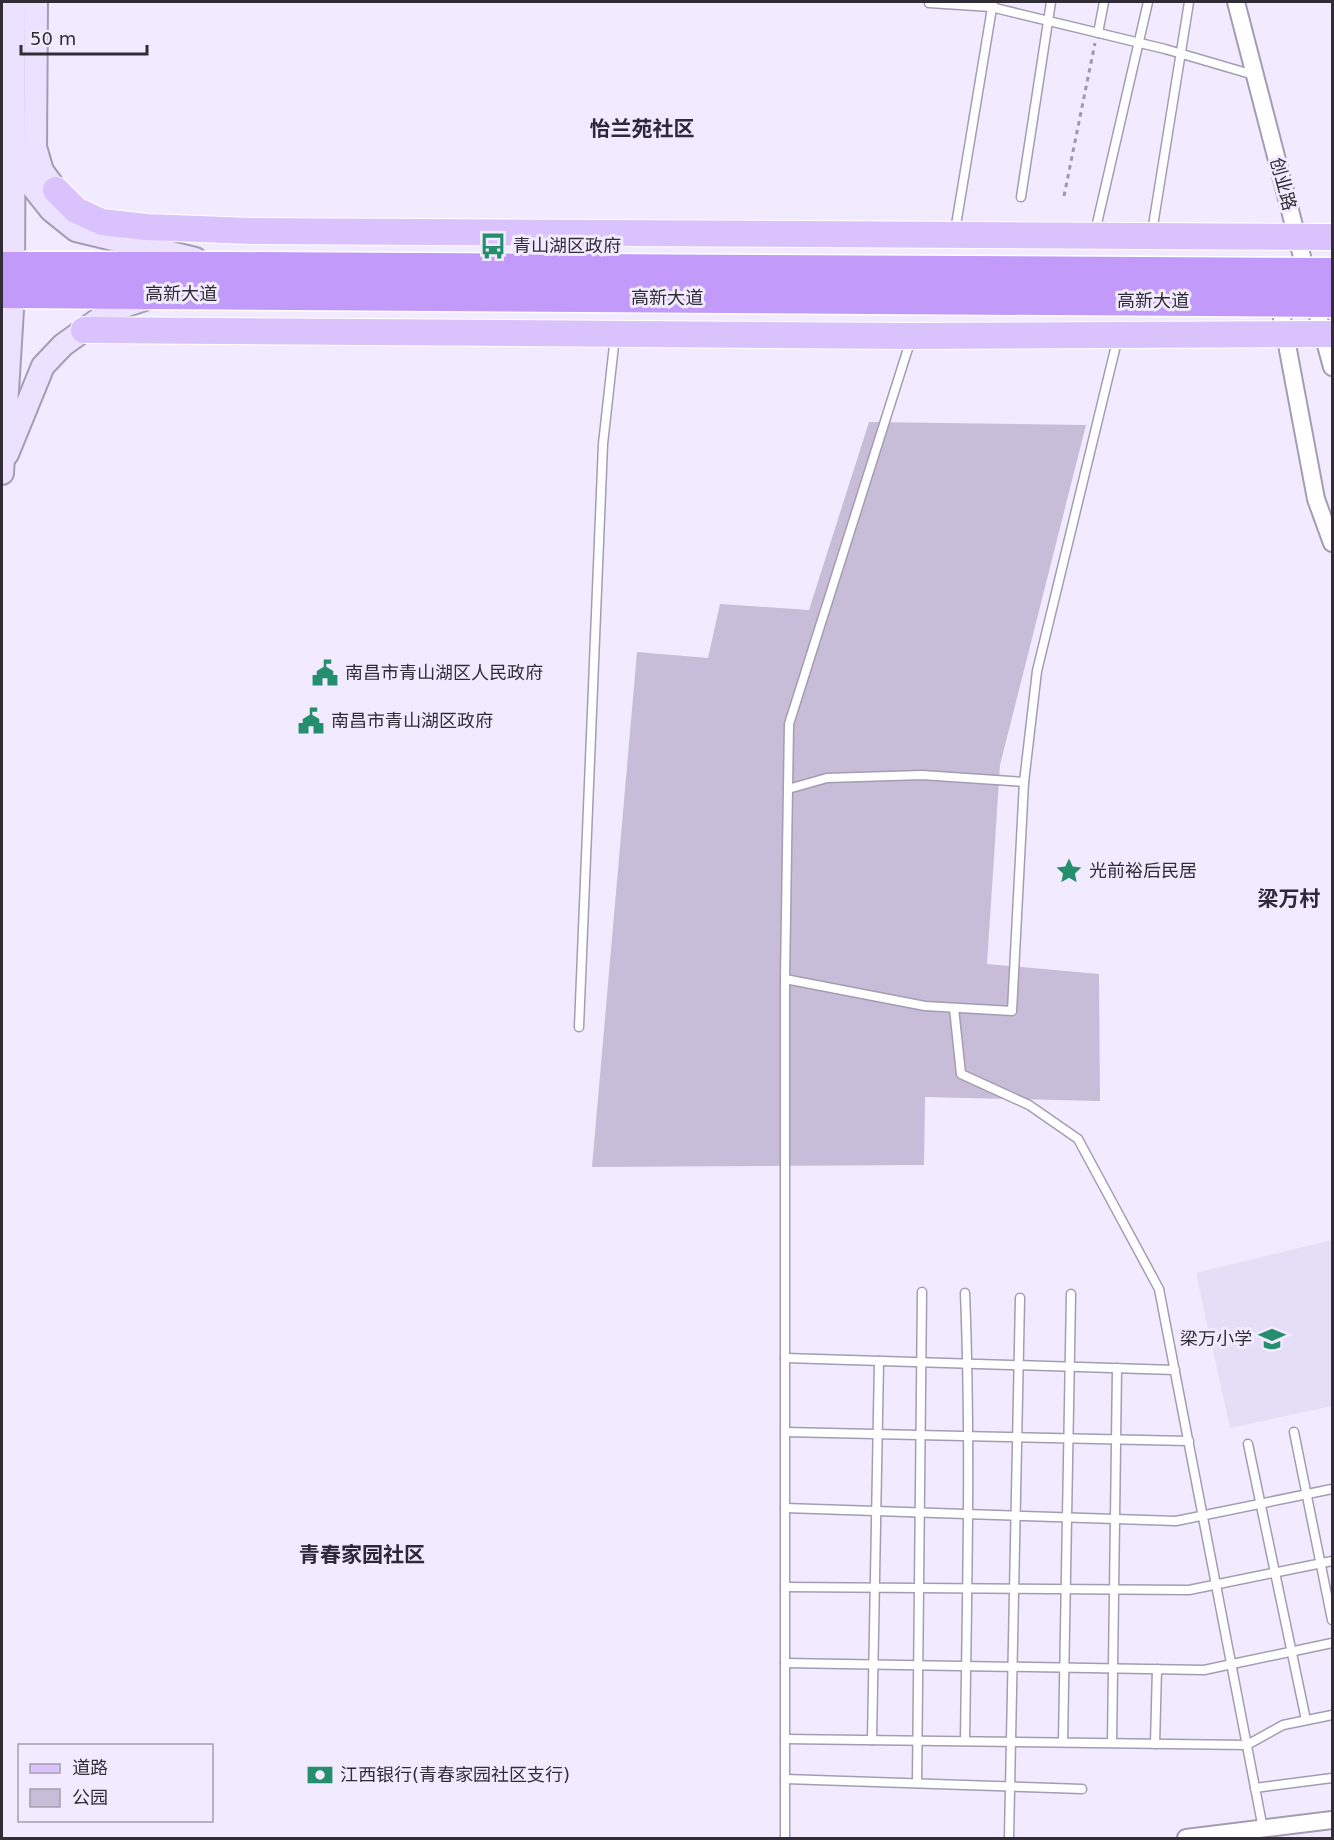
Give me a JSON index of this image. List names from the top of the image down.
{
  "streets": {
    "highway": ["高新大道"],
    "street": ["创业路"]
  },
  "crossings": [
    ["创业路", "高新大道"]
  ],
  "districts": ["怡兰苑社区", "梁万村", "青春家园社区"],
  "places": {
    "bus stop": ["青山湖区政府"],
    "public building": ["南昌市青山湖区人民政府", "南昌市青山湖区政府"],
    "place": ["光前裕后民居"],
    "school or university": ["梁万小学"],
    "bank": ["江西银行(青春家园社区支行)"]
  },
  "legend": ["道路", "公园"],
  "scale_bar": "50 m"
}
